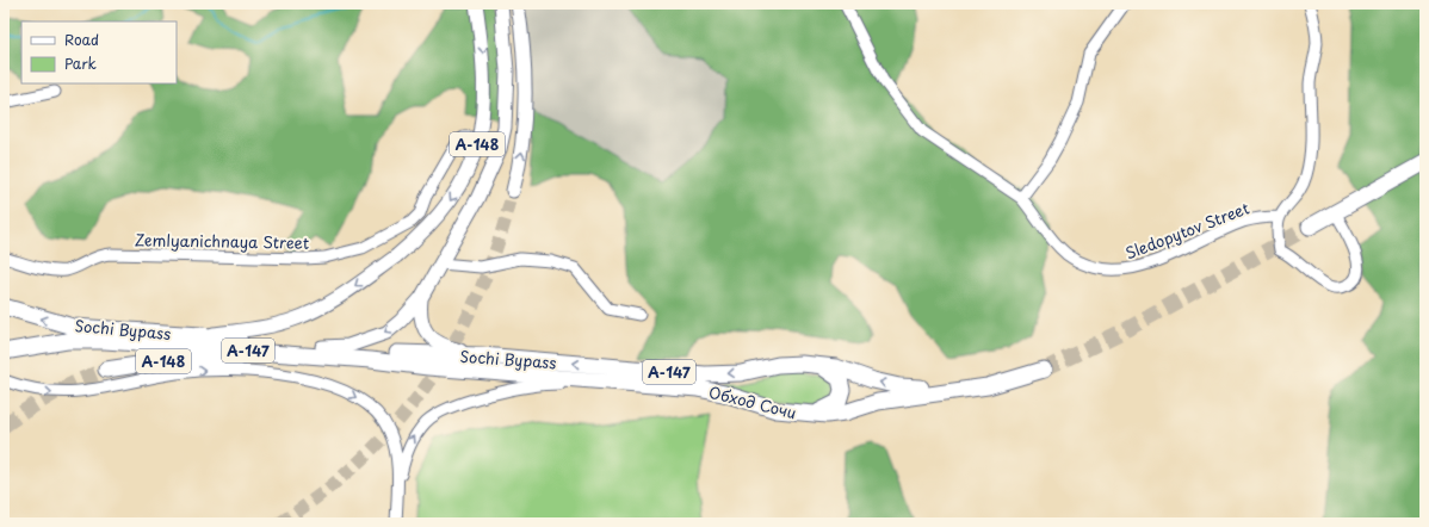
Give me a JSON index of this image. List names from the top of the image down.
{
  "streets": {
    "highway": [
      "А-148",
      "Sochi Bypass",
      "А-147",
      "Обход Сочи"
    ],
    "street": ["Sledopytov Street", "Zemlyanichnaya Street"]
  },
  "crossings": [
    ["А-148", "Sochi Bypass"],
    ["А-148", "А-147"],
    ["Sochi Bypass", "А-147"],
    ["Sochi Bypass", "Обход Сочи"],
    ["А-147", "Обход Сочи"]
  ],
  "legend": ["Road", "Park"]
}
